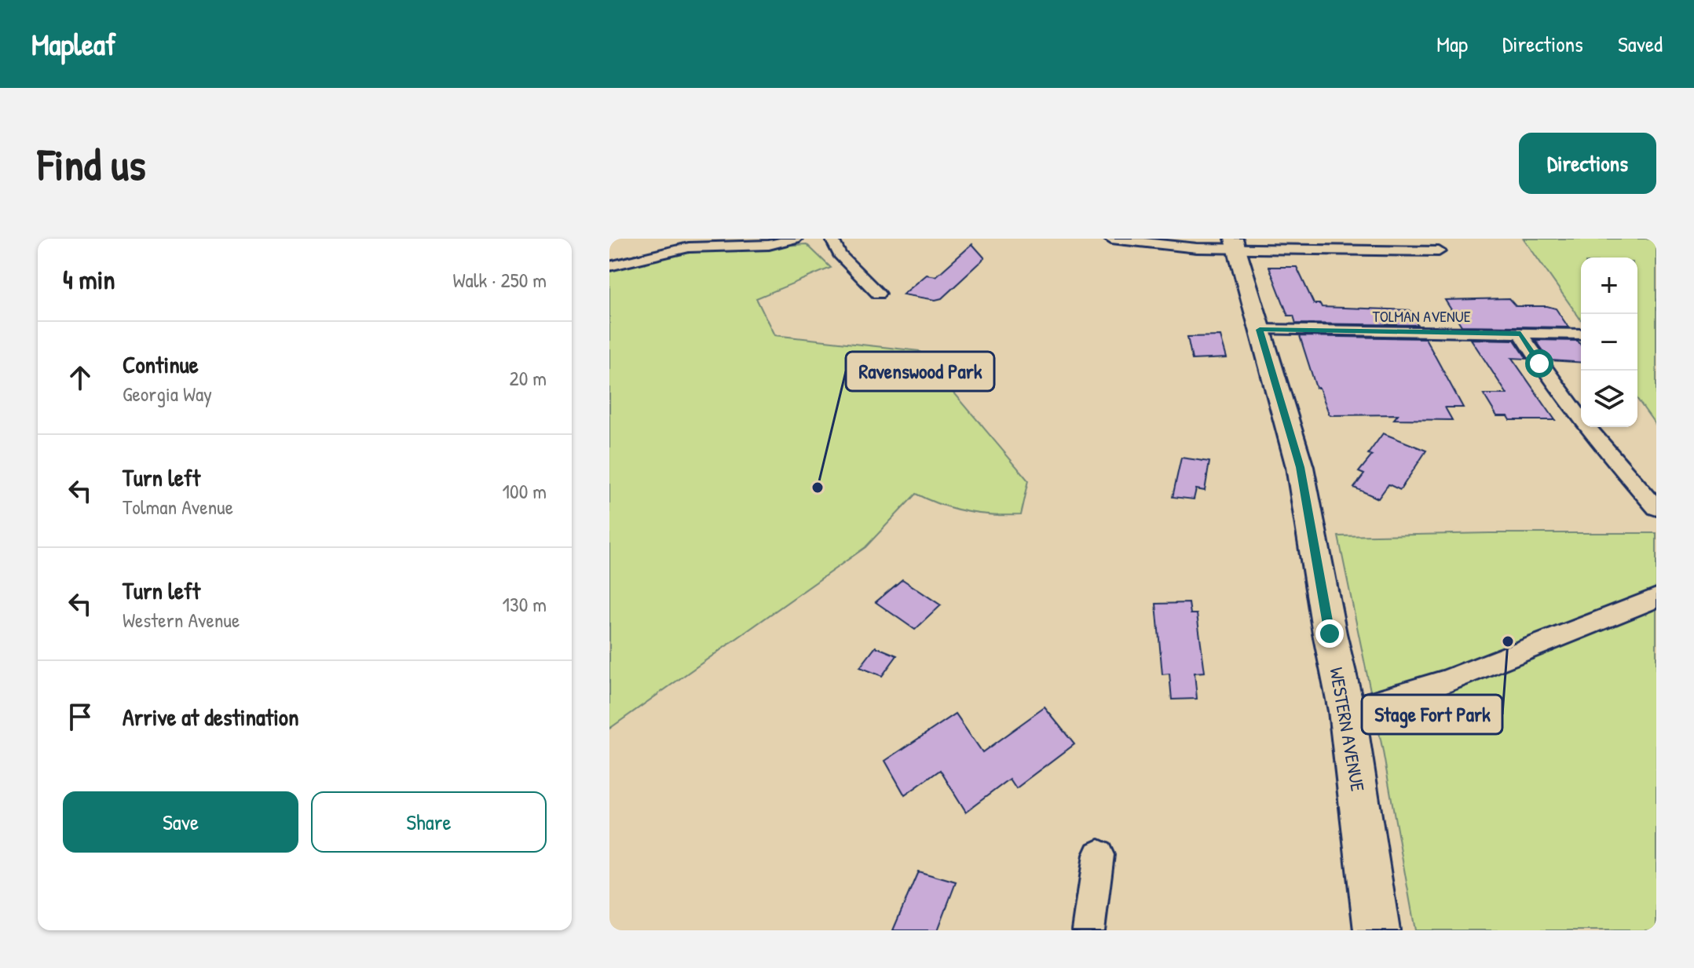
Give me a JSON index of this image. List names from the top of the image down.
{
  "streets": {
    "main road": ["WESTERN AVENUE"],
    "street": ["TOLMAN AVENUE"]
  },
  "crossings": [
    ["TOLMAN AVENUE", "WESTERN AVENUE"]
  ],
  "places": ["Ravenswood Park", "Stage Fort Park"],
  "page": {
    "header": "Mapleaf",
    "nav": ["Map", "Directions", "Saved"],
    "buttons": [
      "Directions",
      ["Save", "Share"]
    ],
    "title": "Find us",
    "heading": ["4 min", "Walk · 250 m"],
    "map_buttons": ["+", "−"],
    "list": [
      ["Continue", "Georgia Way", "20 m"],
      ["Turn left", "Tolman Avenue", "100 m"],
      ["Turn left", "Western Avenue", "130 m"],
      "Arrive at destination"
    ]
  }
}
